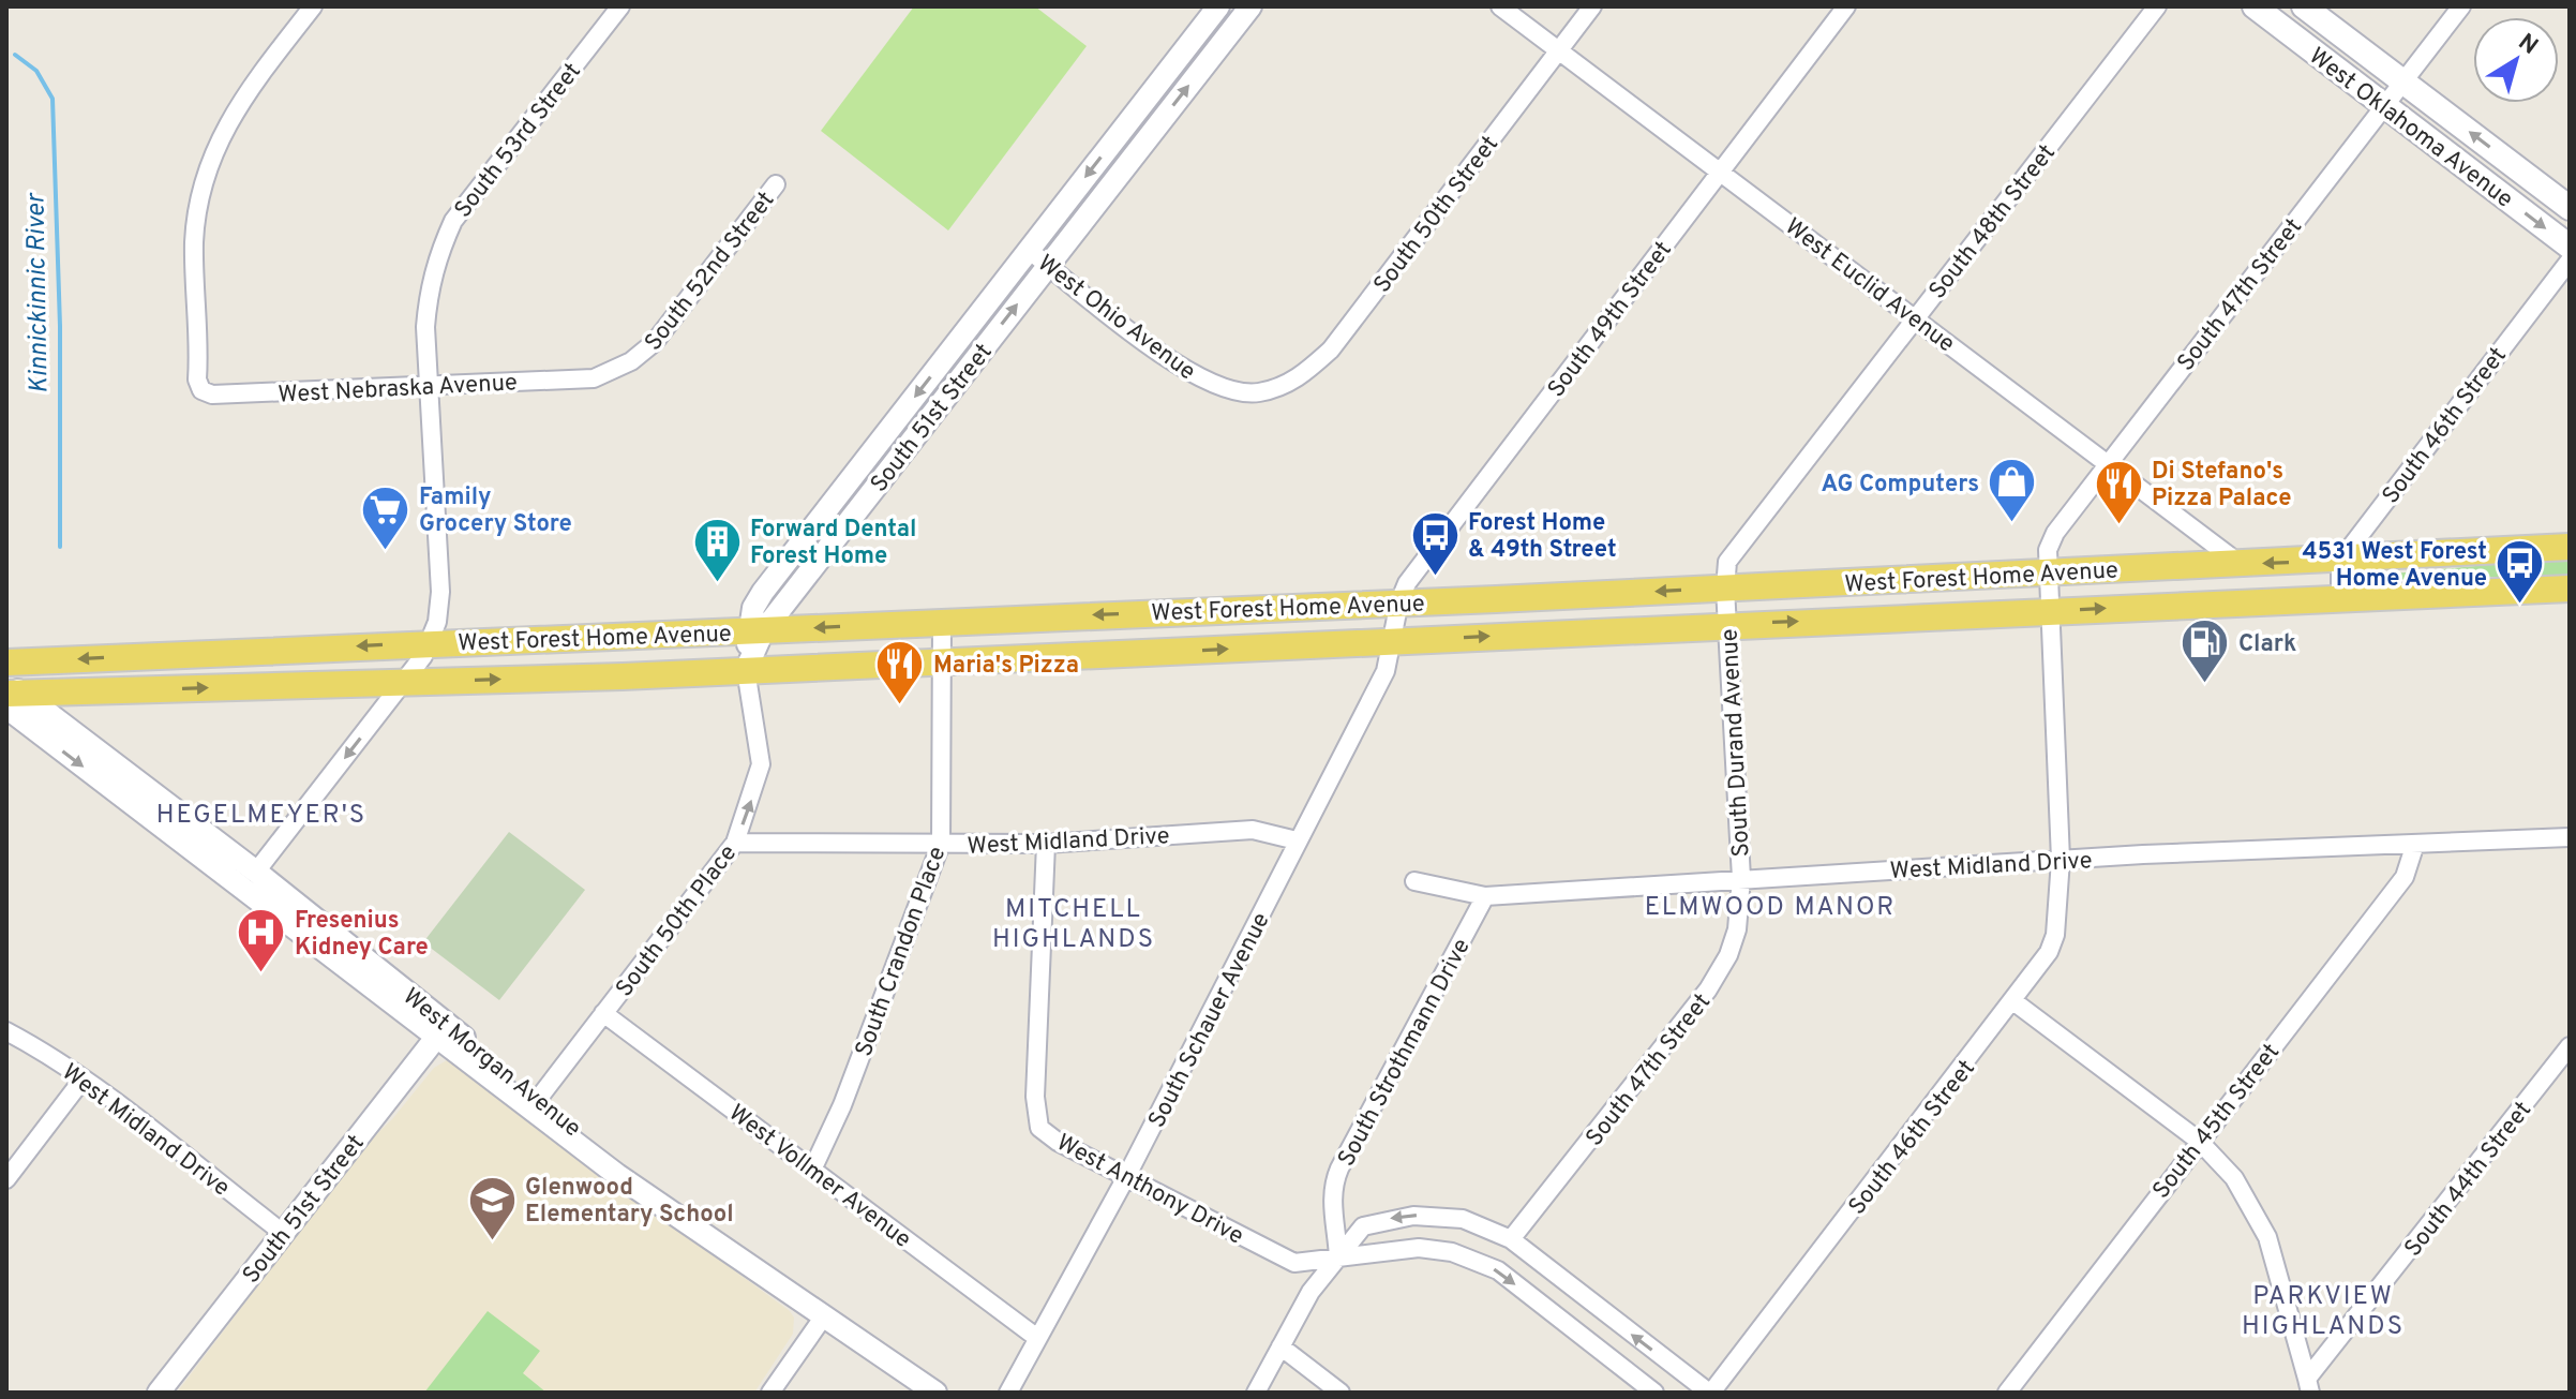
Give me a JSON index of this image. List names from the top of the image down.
{
  "streets": {
    "main road": ["West Oklahoma Avenue", "West Forest Home Avenue"],
    "street": [
      "South 53rd Street",
      "South 50th Street",
      "South 48th Street",
      "South 52nd Street",
      "West Euclid Avenue",
      "South 47th Street",
      "West Ohio Avenue",
      "South 49th Street",
      "West Nebraska Avenue",
      "South 51st Street",
      "South 46th Street",
      "South Durand Avenue",
      "West Midland Drive",
      "South 50th Place",
      "South Crandon Place",
      "South Schauer Avenue",
      "South Strothmann Drive",
      "West Morgan Avenue",
      "South 45th Street",
      "West Vollmer Avenue",
      "South 44th Street",
      "West Anthony Drive"
    ]
  },
  "crossings": [
    ["West Oklahoma Avenue", "South 47th Street"],
    ["South 53rd Street", "West Nebraska Avenue"],
    ["South 53rd Street", "West Forest Home Avenue"],
    ["South 50th Street", "West Euclid Avenue"],
    ["South 50th Street", "West Ohio Avenue"],
    ["South 48th Street", "West Euclid Avenue"],
    ["South 48th Street", "West Forest Home Avenue"],
    ["South 48th Street", "South Durand Avenue"],
    ["South 52nd Street", "West Nebraska Avenue"],
    ["West Euclid Avenue", "South 47th Street"],
    ["West Euclid Avenue", "South 49th Street"],
    ["West Euclid Avenue", "West Forest Home Avenue"],
    ["South 47th Street", "South 46th Street"],
    ["South 47th Street", "West Forest Home Avenue"],
    ["South 47th Street", "South Durand Avenue"],
    ["South 47th Street", "West Midland Drive"],
    ["West Ohio Avenue", "South 51st Street"],
    ["South 49th Street", "West Forest Home Avenue"],
    ["South 49th Street", "South Schauer Avenue"],
    ["South 51st Street", "West Forest Home Avenue"],
    ["South 51st Street", "West Midland Drive"],
    ["South 51st Street", "South 50th Place"],
    ["South 51st Street", "West Morgan Avenue"],
    ["South 46th Street", "West Forest Home Avenue"],
    ["South 46th Street", "West Midland Drive"],
    ["West Forest Home Avenue", "South Durand Avenue"],
    ["West Forest Home Avenue", "South 50th Place"],
    ["West Forest Home Avenue", "South Crandon Place"],
    ["West Forest Home Avenue", "South Schauer Avenue"],
    ["West Forest Home Avenue", "West Morgan Avenue"],
    ["South Durand Avenue", "West Midland Drive"],
    ["West Midland Drive", "South 50th Place"],
    ["West Midland Drive", "South Crandon Place"],
    ["West Midland Drive", "South Schauer Avenue"],
    ["West Midland Drive", "South Strothmann Drive"],
    ["West Midland Drive", "South 45th Street"],
    ["West Midland Drive", "West Anthony Drive"],
    ["South 50th Place", "West Morgan Avenue"],
    ["South 50th Place", "West Vollmer Avenue"],
    ["South Crandon Place", "West Vollmer Avenue"],
    ["South Schauer Avenue", "West Vollmer Avenue"],
    ["South Schauer Avenue", "West Anthony Drive"],
    ["South Strothmann Drive", "West Anthony Drive"]
  ],
  "districts": [
    "HEGELMEYER'S",
    "ELMWOOD MANOR",
    "MITCHELL HIGHLANDS",
    "PARKVIEW HIGHLANDS"
  ],
  "water": ["Kinnickinnic River"],
  "places": {
    "shop": ["AG Computers"],
    "restaurant": ["Di Stefano's Pizza Palace", "Maria's Pizza"],
    "supermarket": ["Family Grocery Store"],
    "bus stop": ["Forest Home & 49th Street", "4531 West Forest Home Avenue"],
    "building": ["Forward Dental Forest Home"],
    "fuel station": ["Clark"],
    "hospital": ["Fresenius Kidney Care"],
    "school or university": ["Glenwood Elementary School"]
  },
  "north": "top right"
}
